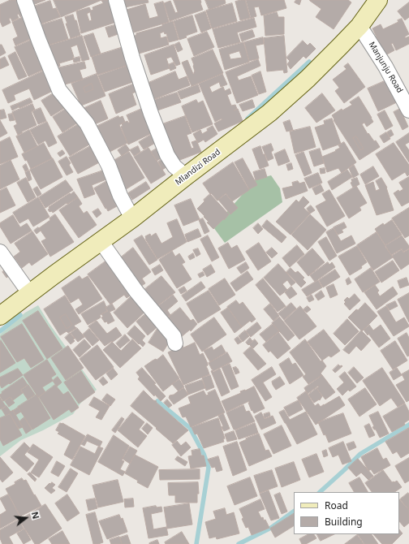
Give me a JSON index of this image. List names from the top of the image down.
{
  "streets": {
    "street": ["Manjunju Road", "Mlandizi Road"]
  },
  "crossings": [
    ["Manjunju Road", "Mlandizi Road"]
  ],
  "legend": ["Road", "Building"],
  "north": "right"
}
